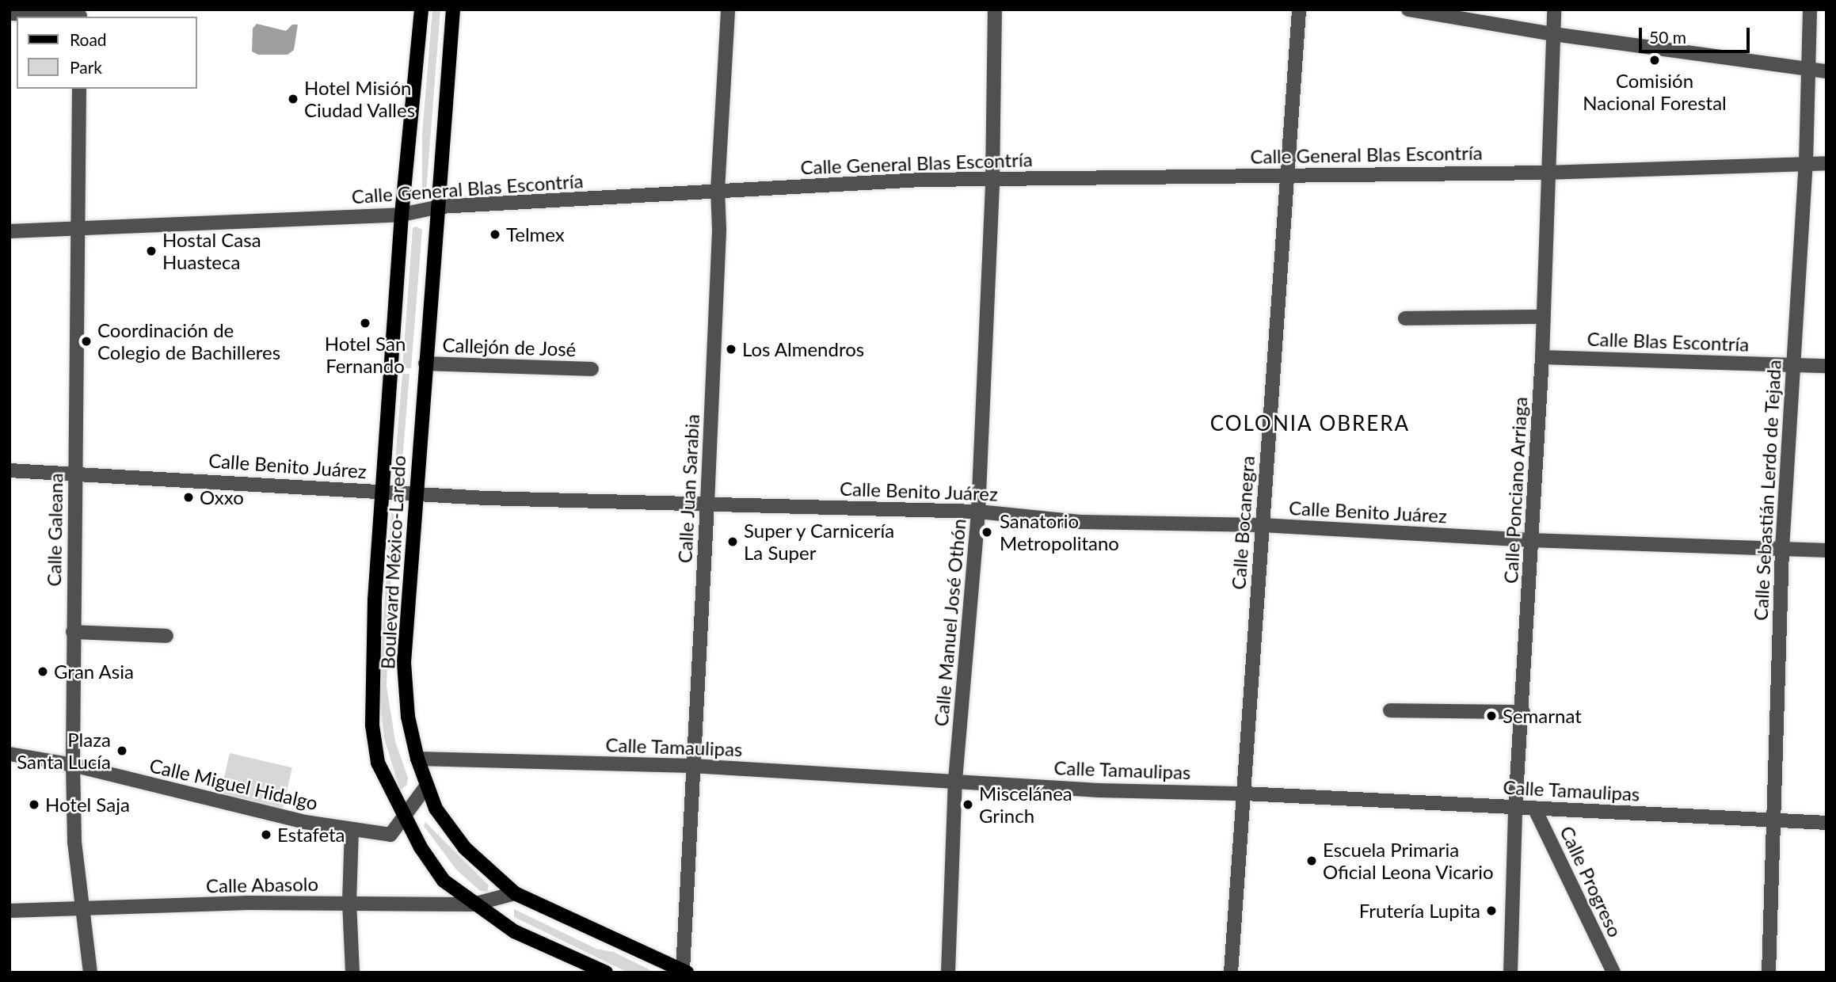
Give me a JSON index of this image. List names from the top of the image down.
{
  "streets": {
    "main road": ["Boulevard México-Laredo"],
    "street": [
      "Calle General Blas Escontría",
      "Calle Blas Escontría",
      "Callejón de José",
      "Calle Benito Juárez",
      "Calle Juan Sarabia",
      "Calle Ponciano Arriaga",
      "Calle Sebastián Lerdo de Tejada",
      "Calle Bocanegra",
      "Calle Galeana",
      "Calle Manuel José Othón",
      "Calle Tamaulipas",
      "Calle Miguel Hidalgo",
      "Calle Progreso",
      "Calle Abasolo"
    ]
  },
  "crossings": [
    ["Calle General Blas Escontría", "Calle Juan Sarabia"],
    ["Calle General Blas Escontría", "Calle Ponciano Arriaga"],
    ["Calle General Blas Escontría", "Calle Sebastián Lerdo de Tejada"],
    ["Calle General Blas Escontría", "Calle Bocanegra"],
    ["Calle General Blas Escontría", "Calle Galeana"],
    ["Calle General Blas Escontría", "Boulevard México-Laredo"],
    ["Calle General Blas Escontría", "Calle Manuel José Othón"],
    ["Calle Blas Escontría", "Calle Ponciano Arriaga"],
    ["Calle Blas Escontría", "Calle Sebastián Lerdo de Tejada"],
    ["Callejón de José", "Boulevard México-Laredo"],
    ["Calle Benito Juárez", "Calle Juan Sarabia"],
    ["Calle Benito Juárez", "Calle Ponciano Arriaga"],
    ["Calle Benito Juárez", "Calle Sebastián Lerdo de Tejada"],
    ["Calle Benito Juárez", "Calle Bocanegra"],
    ["Calle Benito Juárez", "Calle Galeana"],
    ["Calle Benito Juárez", "Boulevard México-Laredo"],
    ["Calle Benito Juárez", "Calle Manuel José Othón"],
    ["Calle Juan Sarabia", "Boulevard México-Laredo"],
    ["Calle Juan Sarabia", "Calle Tamaulipas"],
    ["Calle Ponciano Arriaga", "Calle Tamaulipas"],
    ["Calle Sebastián Lerdo de Tejada", "Calle Tamaulipas"],
    ["Calle Bocanegra", "Calle Tamaulipas"],
    ["Calle Galeana", "Calle Miguel Hidalgo"],
    ["Calle Galeana", "Calle Abasolo"],
    ["Boulevard México-Laredo", "Calle Tamaulipas"],
    ["Boulevard México-Laredo", "Calle Miguel Hidalgo"],
    ["Boulevard México-Laredo", "Calle Abasolo"],
    ["Calle Manuel José Othón", "Calle Tamaulipas"],
    ["Calle Tamaulipas", "Calle Progreso"]
  ],
  "districts": ["COLONIA OBRERA"],
  "places": [
    "Comisión Nacional Forestal",
    "Hotel Misión Ciudad Valles",
    "Telmex",
    "Hostal Casa Huasteca",
    "Hotel San Fernando",
    "Coordinación de Colegio de Bachilleres",
    "Los Almendros",
    "Oxxo",
    "Sanatorio Metropolitano",
    "Super y Carnicería La Super",
    "Gran Asia",
    "Semarnat",
    "Plaza Santa Lucía",
    "Hotel Saja",
    "Miscelánea Grinch",
    "Estafeta",
    "Escuela Primaria Oficial Leona Vicario",
    "Frutería Lupita"
  ],
  "legend": ["Road", "Park"],
  "scale_bar": "50 m"
}
